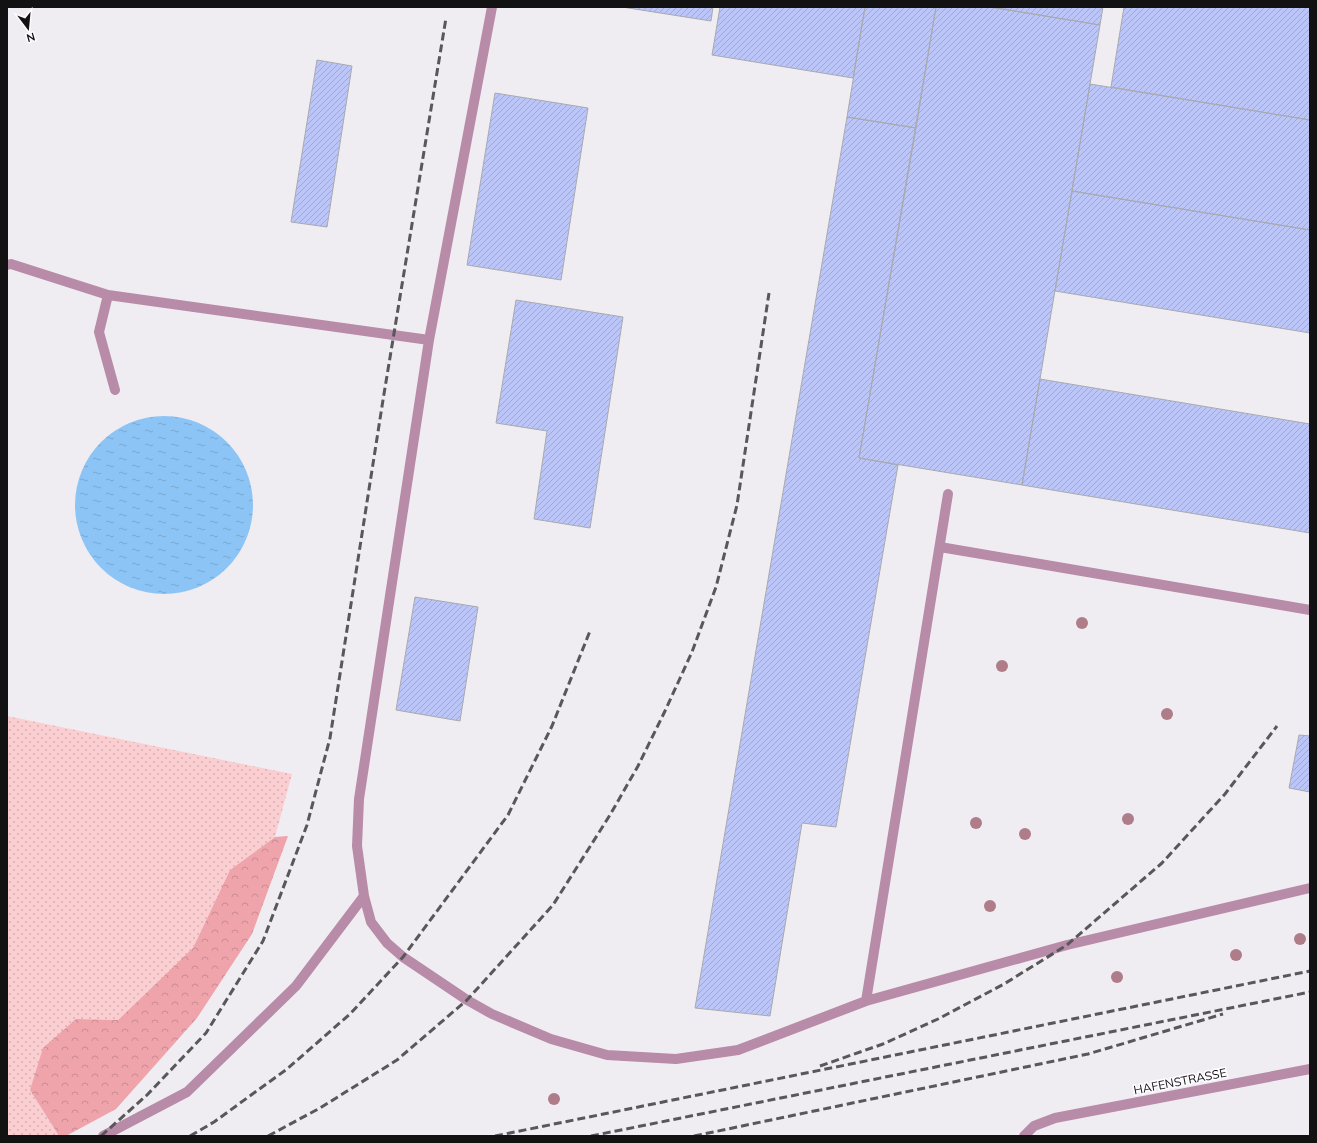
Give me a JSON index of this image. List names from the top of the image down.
{
  "streets": {
    "street": ["HAFENSTRASSE"]
  },
  "north": "bottom"
}
